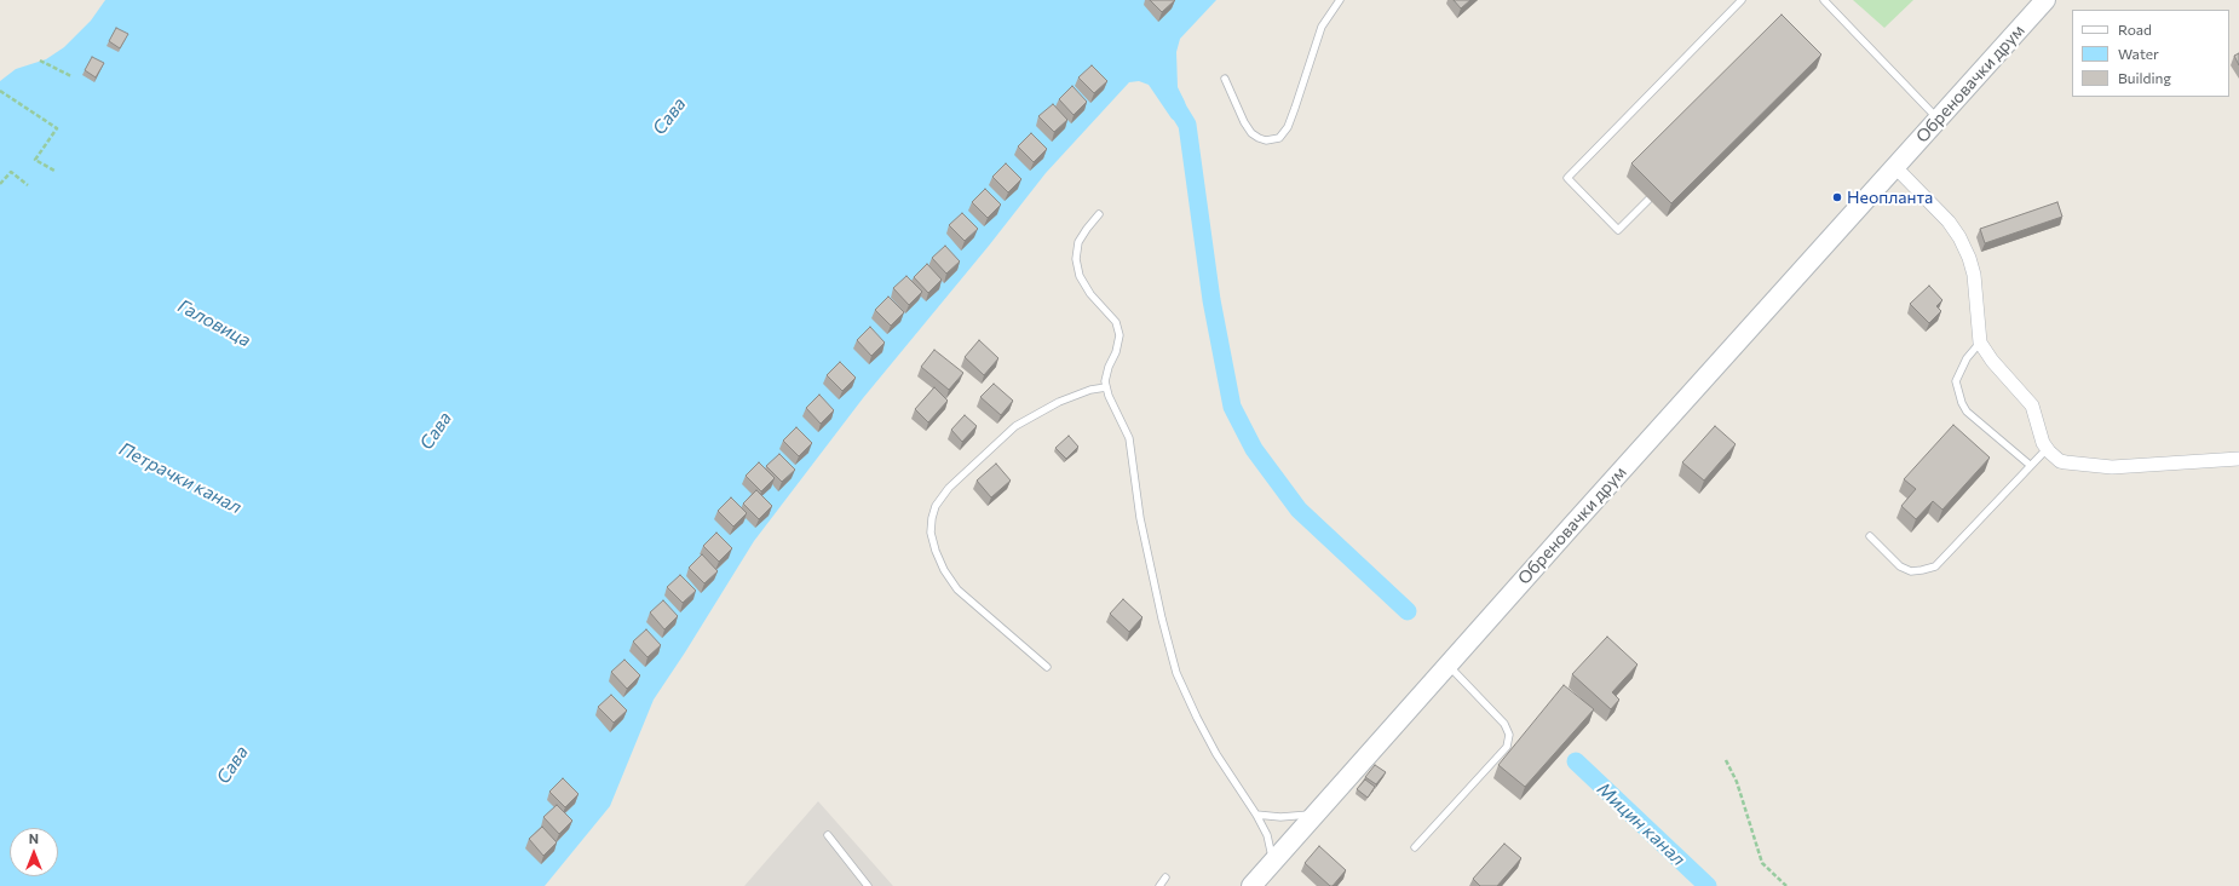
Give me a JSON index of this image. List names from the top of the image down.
{
  "streets": {
    "street": ["Обреновачки друм"]
  },
  "water": [
    "Сава",
    "Галовица",
    "Петрачки канал",
    "Мицин канал"
  ],
  "places": ["Неопланта"],
  "legend": ["Road", "Water", "Building"],
  "north": "top"
}
